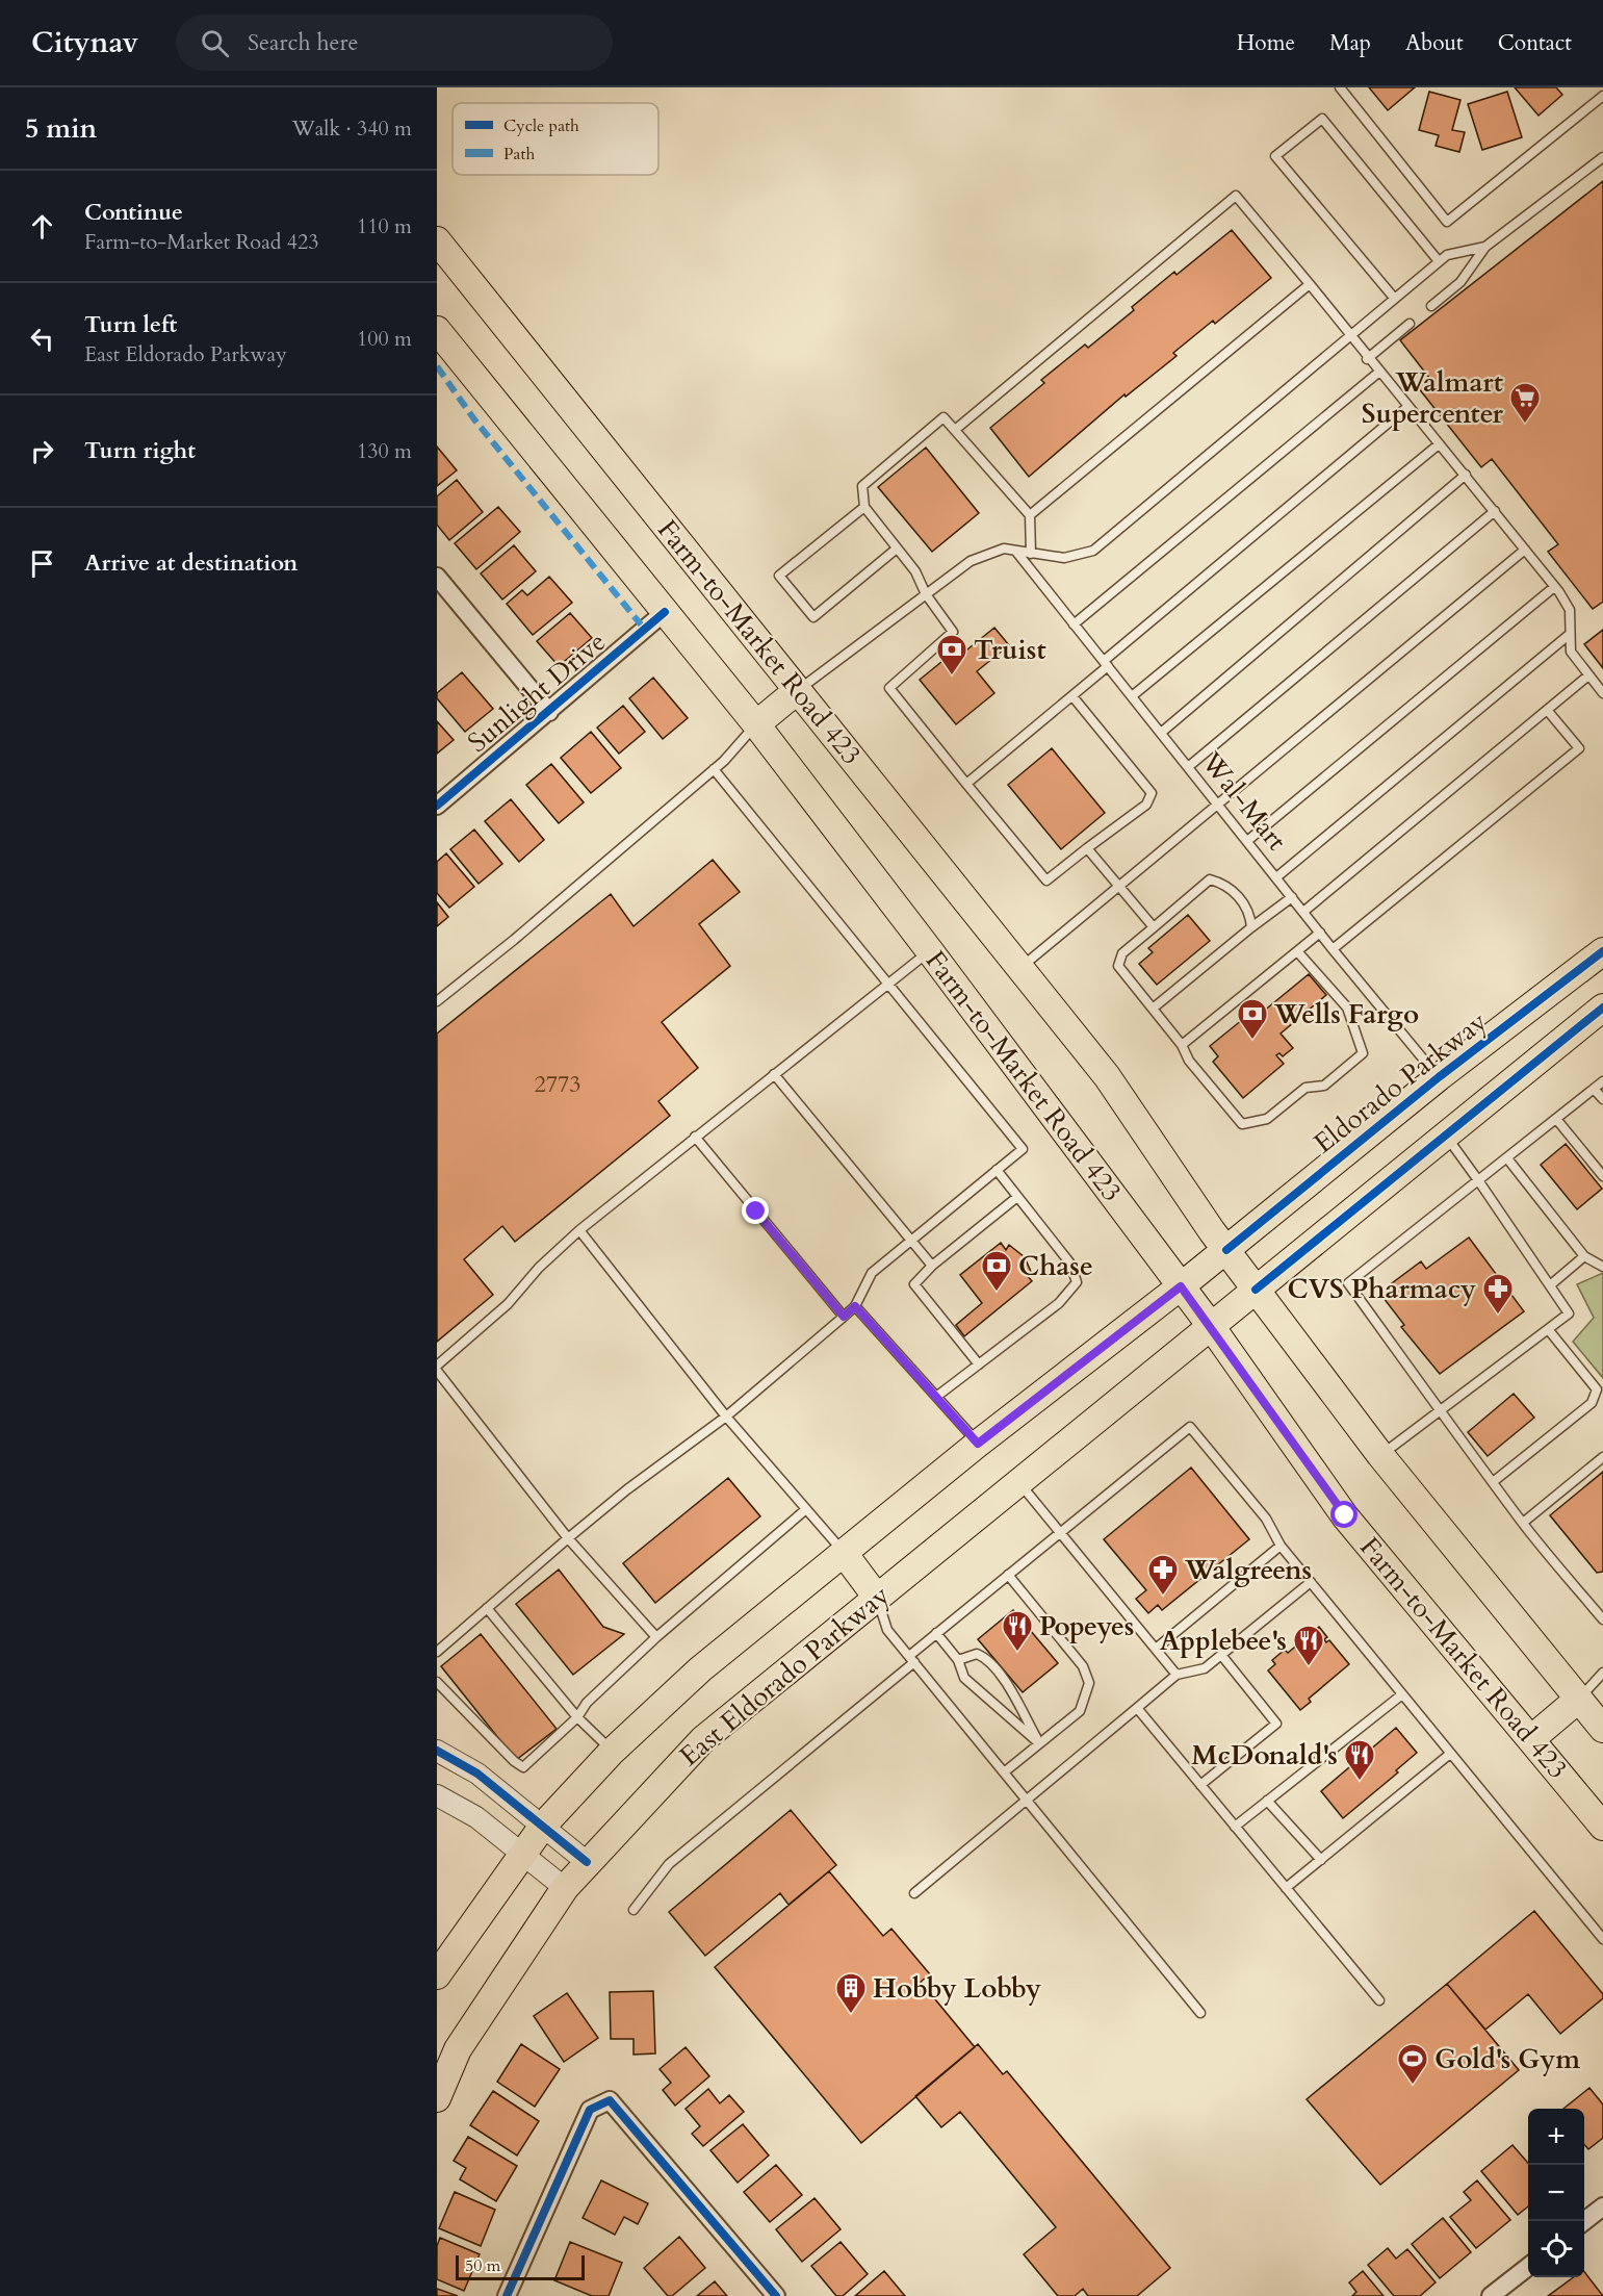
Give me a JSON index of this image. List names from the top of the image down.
{
  "streets": {
    "main road": ["Farm-to-Market Road 423", "Eldorado Parkway", "East Eldorado Parkway"],
    "street": ["Sunlight Drive"],
    "lane": ["Wal-Mart"]
  },
  "crossings": [
    ["Farm-to-Market Road 423", "Sunlight Drive"],
    ["Farm-to-Market Road 423", "Eldorado Parkway"],
    ["Farm-to-Market Road 423", "East Eldorado Parkway"],
    ["Wal-Mart", "Eldorado Parkway"],
    ["Eldorado Parkway", "East Eldorado Parkway"]
  ],
  "places": {
    "supermarket": ["Walmart Supercenter"],
    "bank": ["Truist", "Wells Fargo", "Chase"],
    "pharmacy": ["CVS Pharmacy", "Walgreens"],
    "restaurant": ["Popeyes", "Applebee's", "McDonald's"],
    "building": ["Hobby Lobby"],
    "sports": ["Gold's Gym"]
  },
  "house_numbers": ["2773"],
  "legend": ["Cycle path", "Path"],
  "scale_bar": "50 m",
  "page": {
    "header": "Citynav",
    "search": "Search here",
    "nav": [
      "Home",
      "Map",
      "About",
      "Contact"
    ],
    "heading": ["5 min", "Walk · 340 m"],
    "list": [
      ["Continue", "Farm-to-Market Road 423", "110 m"],
      ["Turn left", "East Eldorado Parkway", "100 m"],
      ["Turn right", "130 m"],
      "Arrive at destination"
    ],
    "map_buttons": ["+", "−"],
    "scale": "50 m"
  }
}
